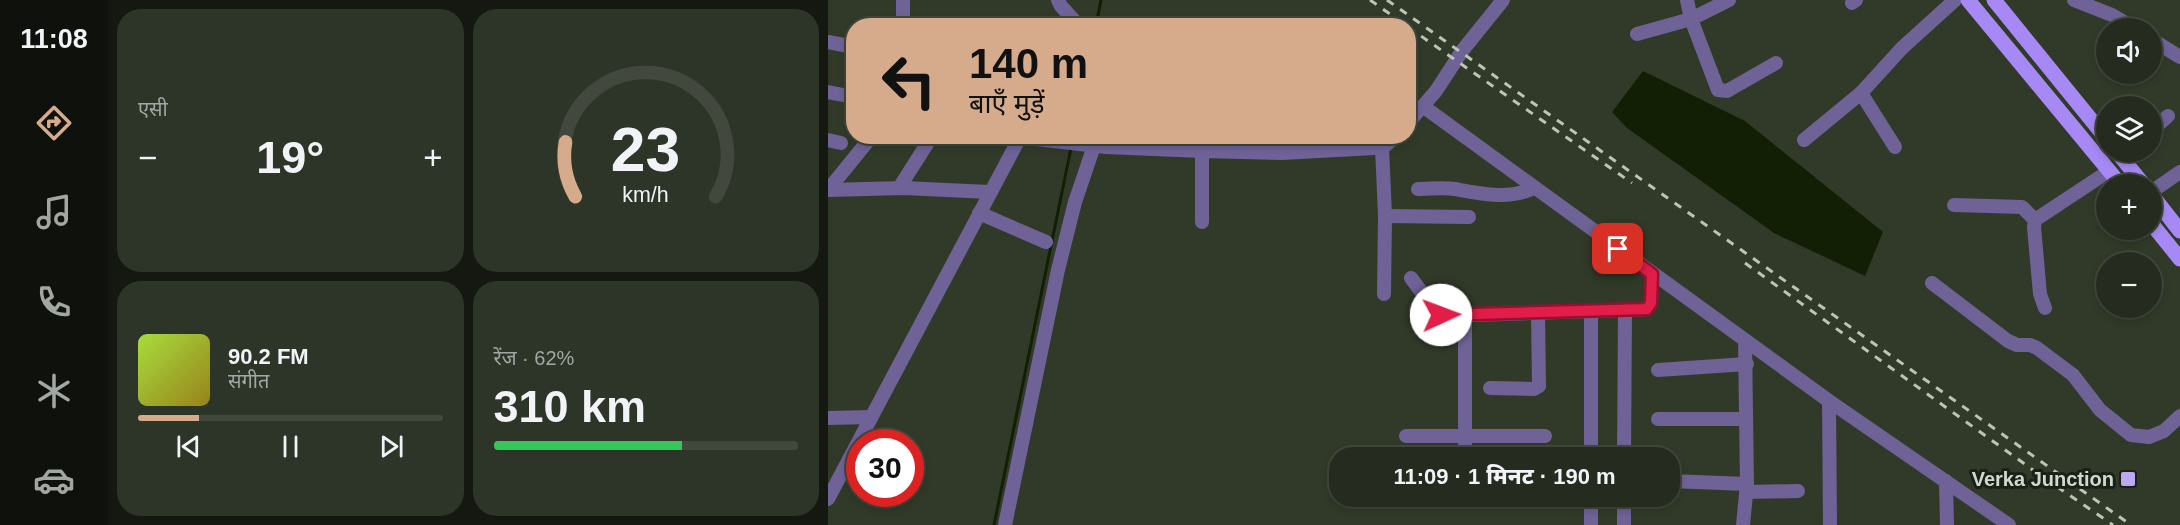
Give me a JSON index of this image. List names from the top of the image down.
{
  "places": {
    "transit": ["Verka Junction"]
  },
  "page": {
    "tabs": "11:08",
    "tile": [
      "एसी",
      ["रेंज · 62%", "310 km"]
    ],
    "map_buttons": ["+", "−"],
    "turn": ["140 m", "बाएँ मुड़ें"],
    "heat": ["−", "19°", "+"],
    "song": ["90.2 FM", "संगीत"],
    "limit": "30",
    "trip": "11:09 · 1 मिनट · 190 m",
    "gauge": ["23", "km/h"]
  }
}
